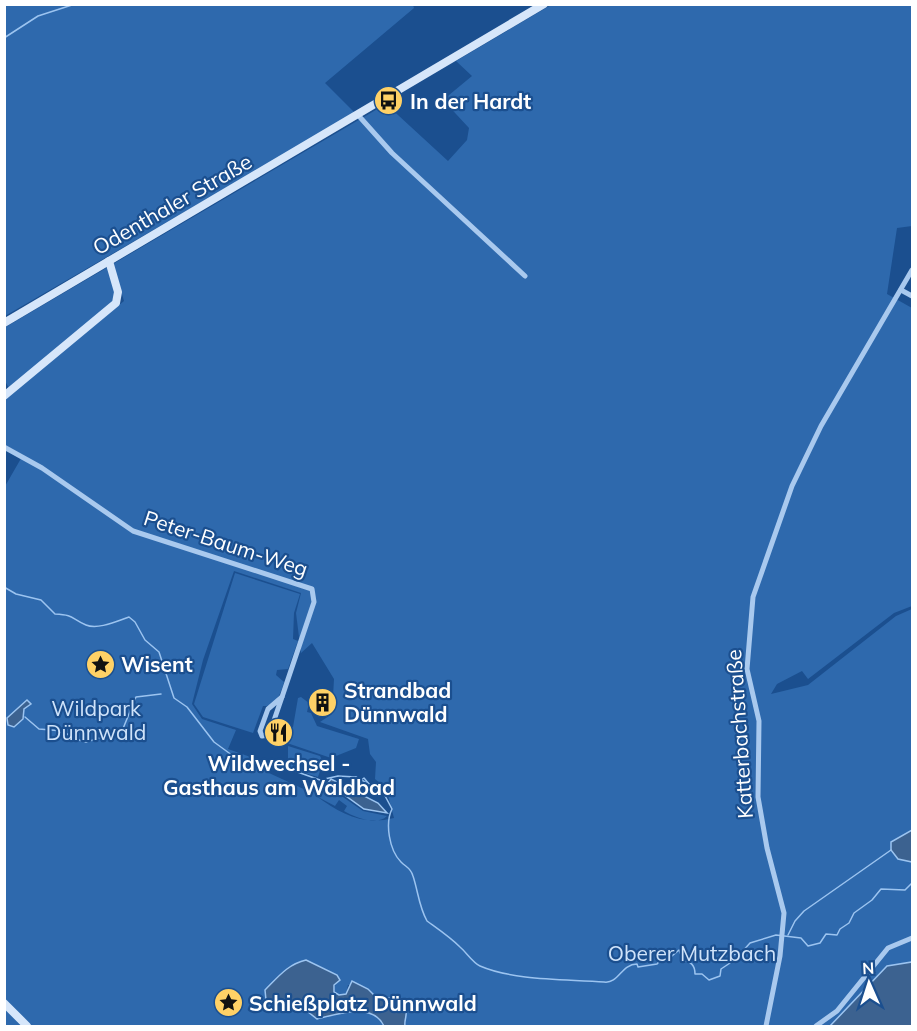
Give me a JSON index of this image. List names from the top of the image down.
{
  "streets": {
    "main road": ["Odenthaler Straße"],
    "street": ["Peter-Baum-Weg", "Katterbachstraße"]
  },
  "parks": ["Wildpark Dünnwald", "Oberer Mutzbach"],
  "places": {
    "bus stop": ["In der Hardt"],
    "place": ["Wisent", "Schießplatz Dünnwald"],
    "building": ["Strandbad Dünnwald"],
    "restaurant": ["Wildwechsel - Gasthaus am Waldbad"]
  },
  "north": "top"
}
